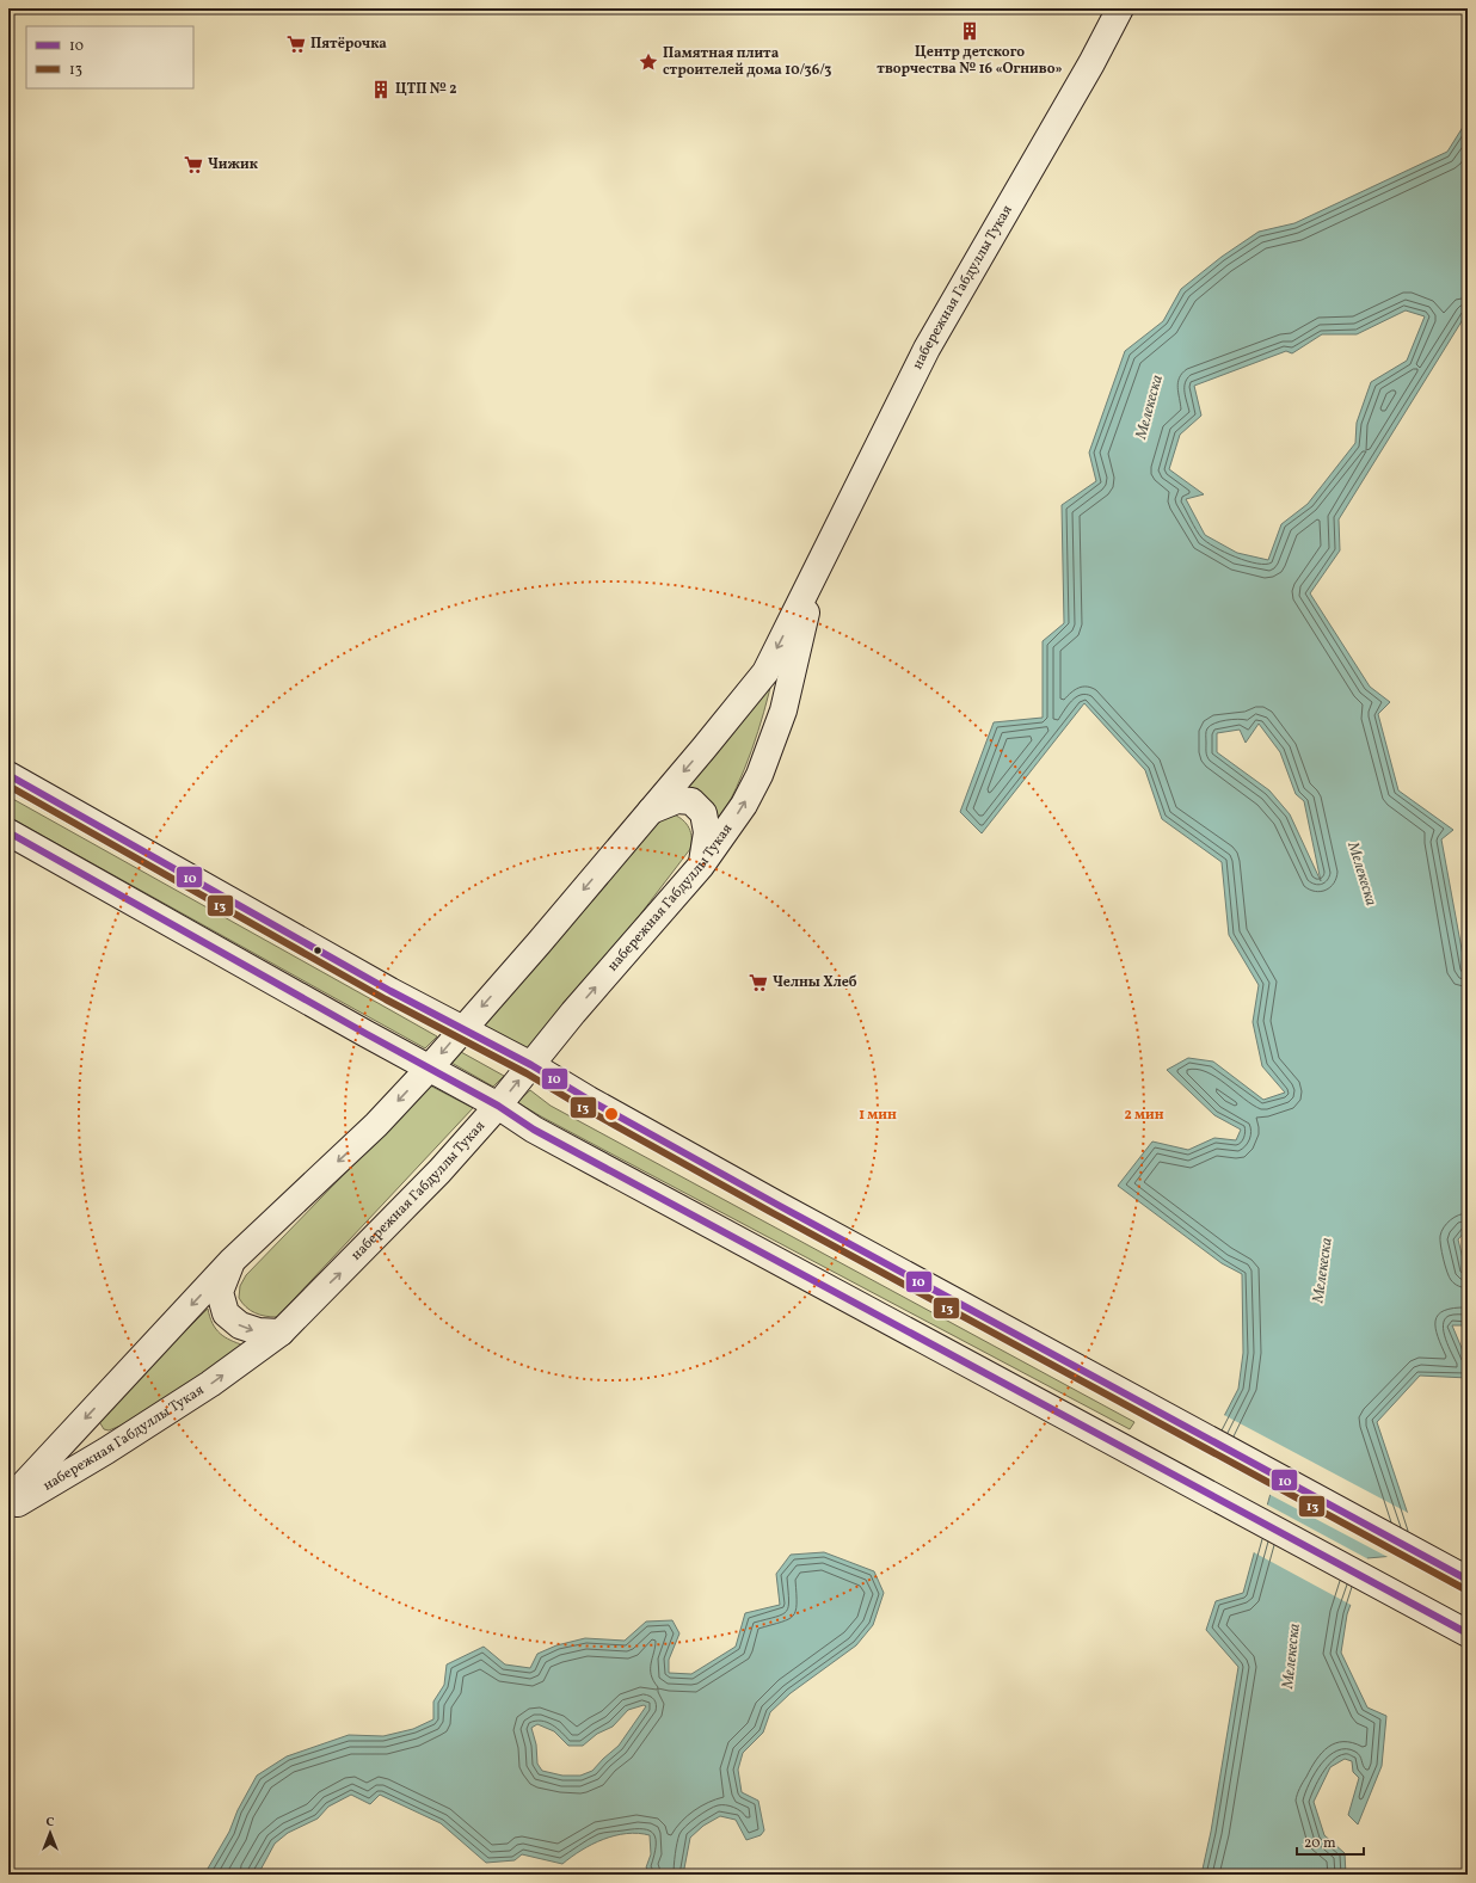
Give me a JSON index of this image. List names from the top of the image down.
{
  "streets": {
    "main road": ["набережная Габдуллы Тукая"]
  },
  "water": ["Мелекеска"],
  "places": {
    "building": ["Центр детского творчества № 16 «Огниво»", "ЦТП № 2"],
    "supermarket": ["Пятёрочка", "Чижик", "Челны Хлеб"],
    "place": ["Памятная плита строителей дома 10/36/3"]
  },
  "lines": ["transit line 10", "transit line 13"],
  "legend": ["10", "13"],
  "scale_bar": "20 m",
  "north": "top",
  "rings": ["1 мин", "2 мин"]
}
